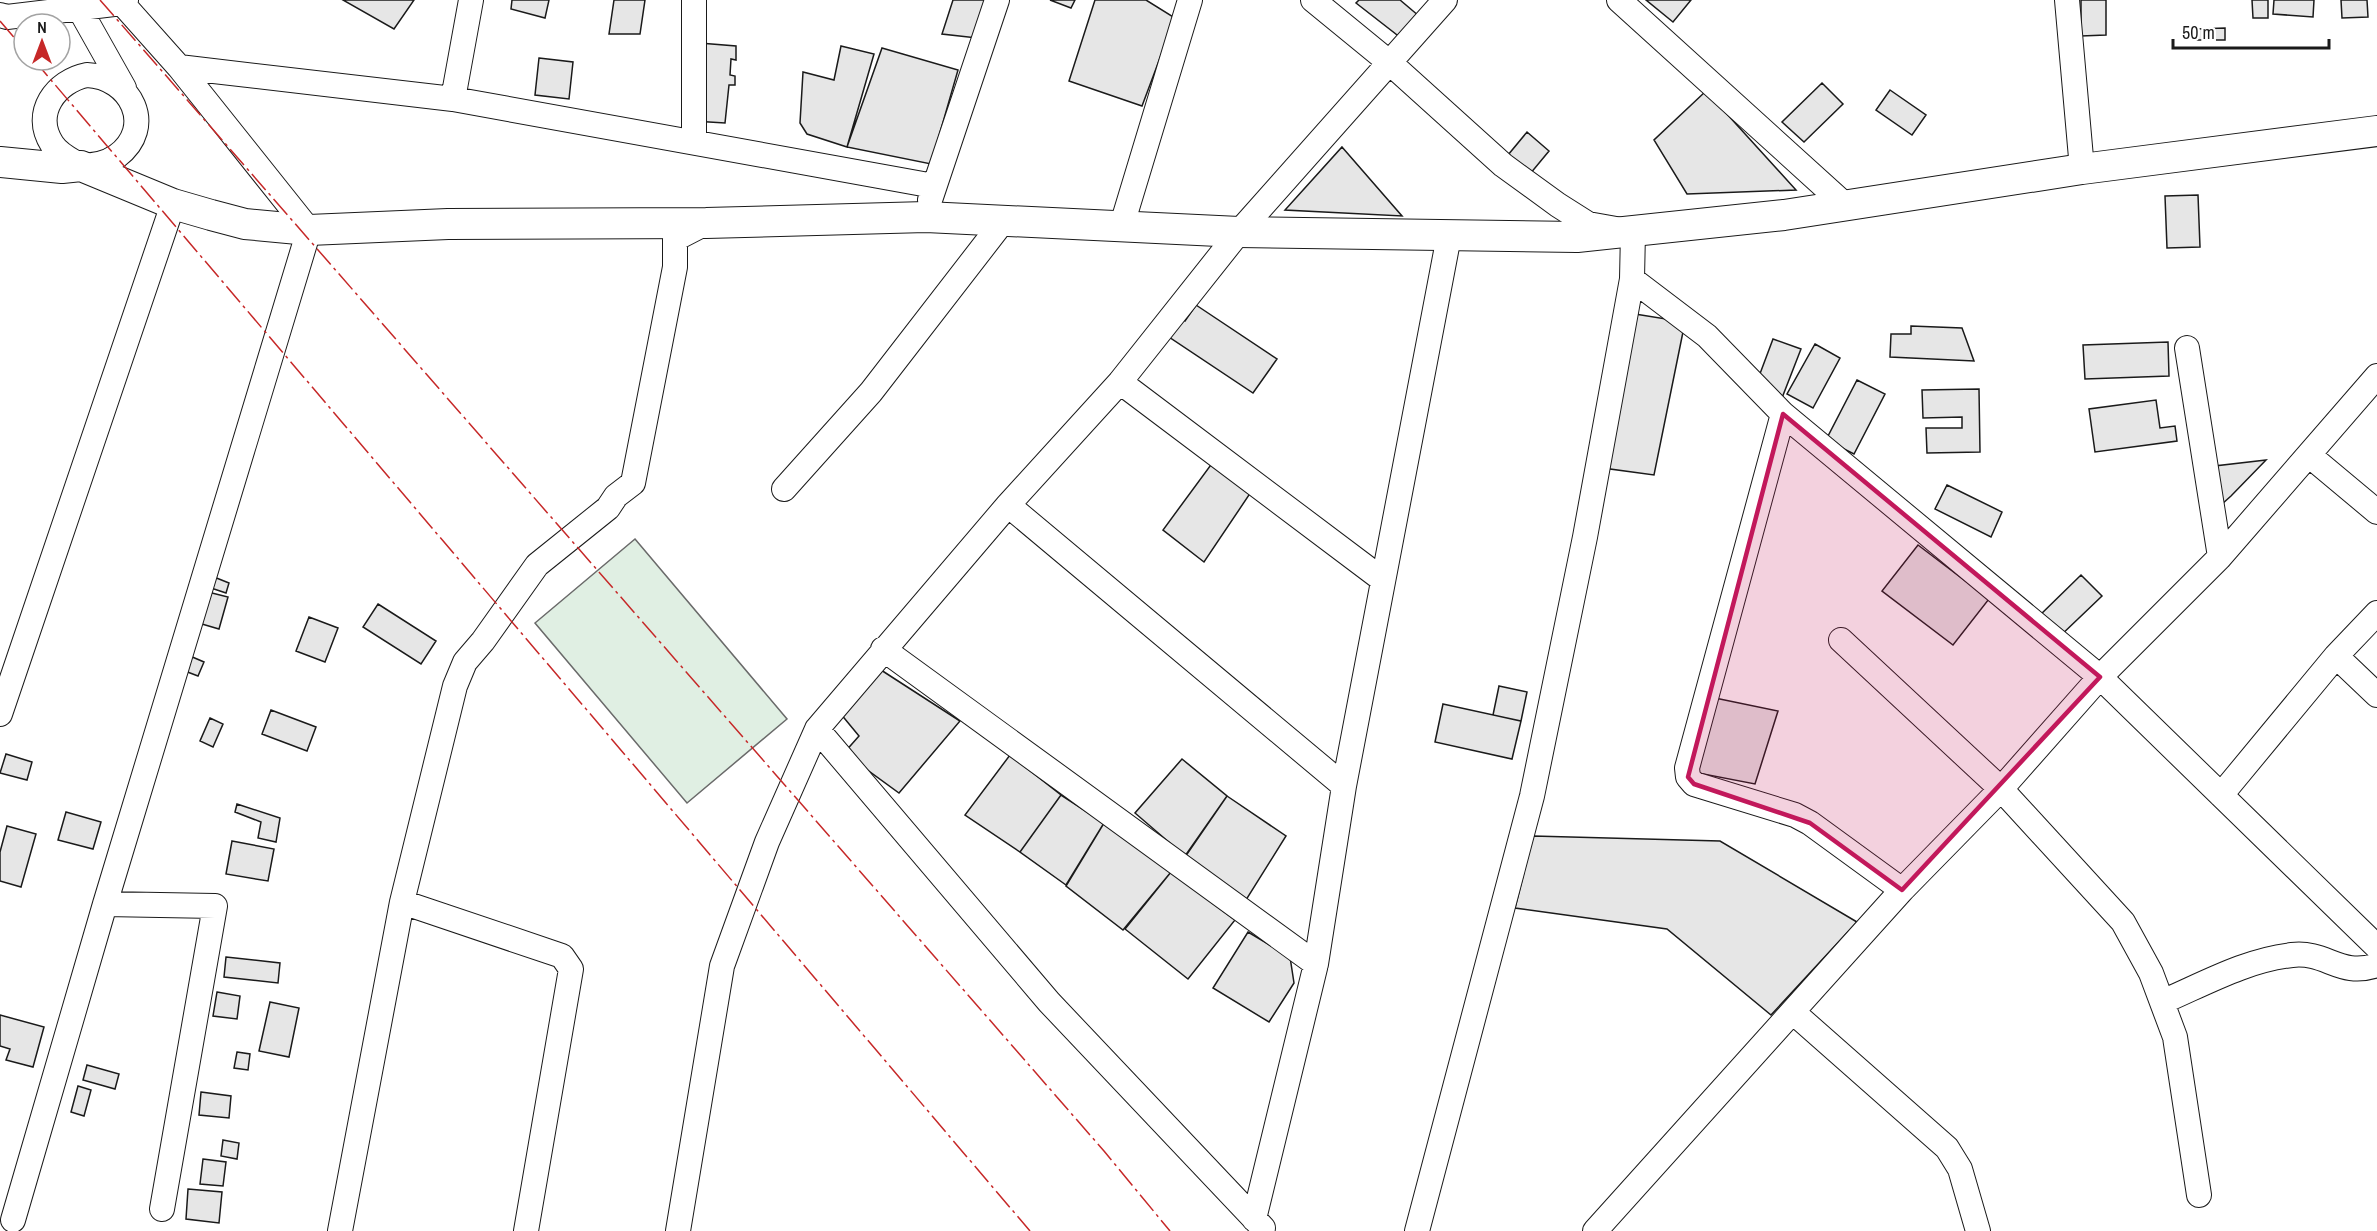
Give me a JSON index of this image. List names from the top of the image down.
{
  "scale_bar": "50 m",
  "north": "top"
}
